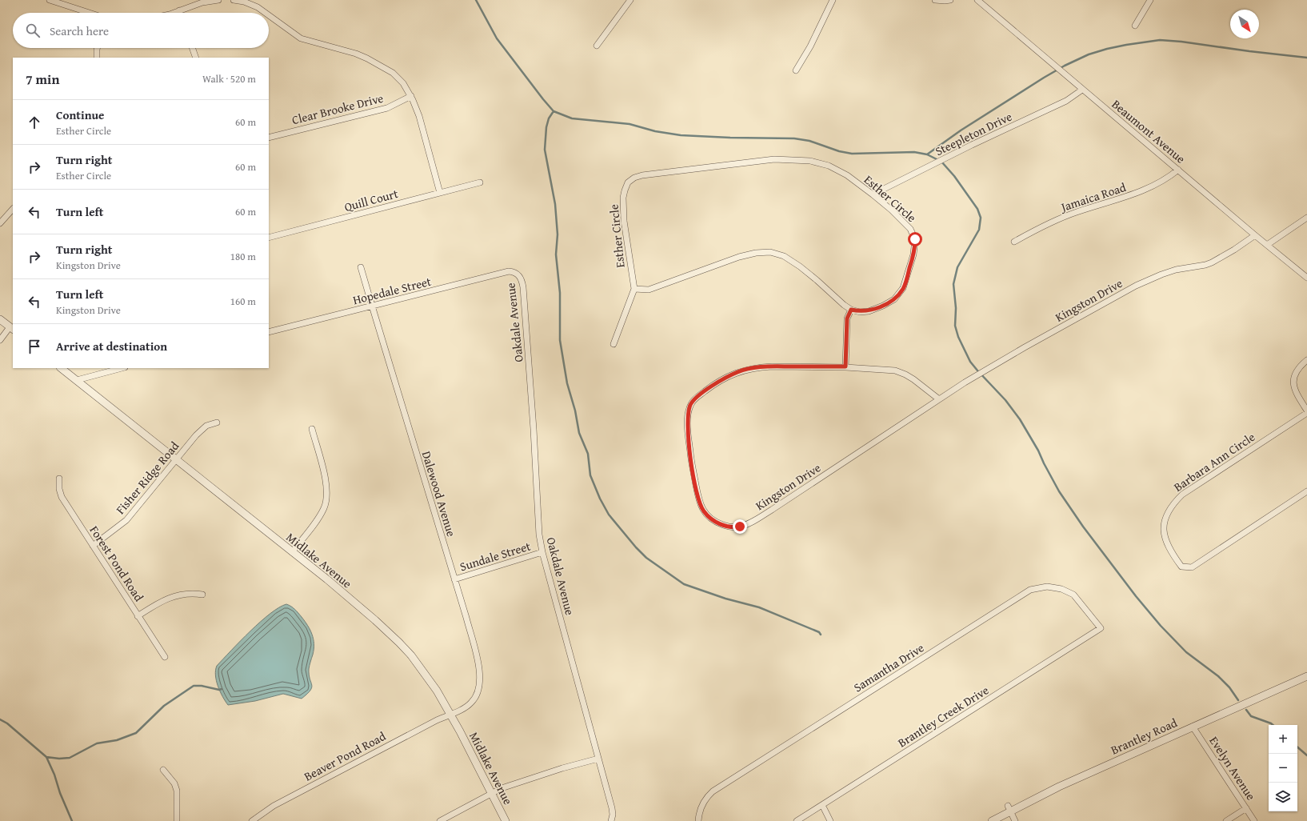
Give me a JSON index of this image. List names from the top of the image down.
{
  "streets": {
    "street": [
      "Clear Brooke Drive",
      "Beaumont Avenue",
      "Steepleton Drive",
      "Jamaica Road",
      "Esther Circle",
      "Quill Court",
      "Hopedale Street",
      "Kingston Drive",
      "Oakdale Avenue",
      "Barbara Ann Circle",
      "Fisher Ridge Road",
      "Dalewood Avenue",
      "Sundale Street",
      "Midlake Avenue",
      "Forest Pond Road",
      "Samantha Drive",
      "Brantley Creek Drive",
      "Brantley Road",
      "Beaver Pond Road",
      "Evelyn Avenue"
    ]
  },
  "crossings": [
    ["Beaumont Avenue", "Steepleton Drive"],
    ["Beaumont Avenue", "Jamaica Road"],
    ["Beaumont Avenue", "Kingston Drive"],
    ["Steepleton Drive", "Esther Circle"],
    ["Hopedale Street", "Oakdale Avenue"],
    ["Hopedale Street", "Dalewood Avenue"],
    ["Oakdale Avenue", "Sundale Street"],
    ["Fisher Ridge Road", "Midlake Avenue"],
    ["Fisher Ridge Road", "Forest Pond Road"],
    ["Dalewood Avenue", "Sundale Street"],
    ["Dalewood Avenue", "Midlake Avenue"],
    ["Dalewood Avenue", "Beaver Pond Road"],
    ["Midlake Avenue", "Beaver Pond Road"],
    ["Samantha Drive", "Brantley Creek Drive"],
    ["Brantley Road", "Evelyn Avenue"]
  ],
  "north": "bottom right",
  "page": {
    "search": "Search here",
    "heading": ["7 min", "Walk · 520 m"],
    "list": [
      ["Continue", "Esther Circle", "60 m"],
      ["Turn right", "Esther Circle", "60 m"],
      ["Turn left", "60 m"],
      ["Turn right", "Kingston Drive", "180 m"],
      ["Turn left", "Kingston Drive", "160 m"],
      "Arrive at destination"
    ],
    "map_buttons": ["+", "−"]
  }
}
